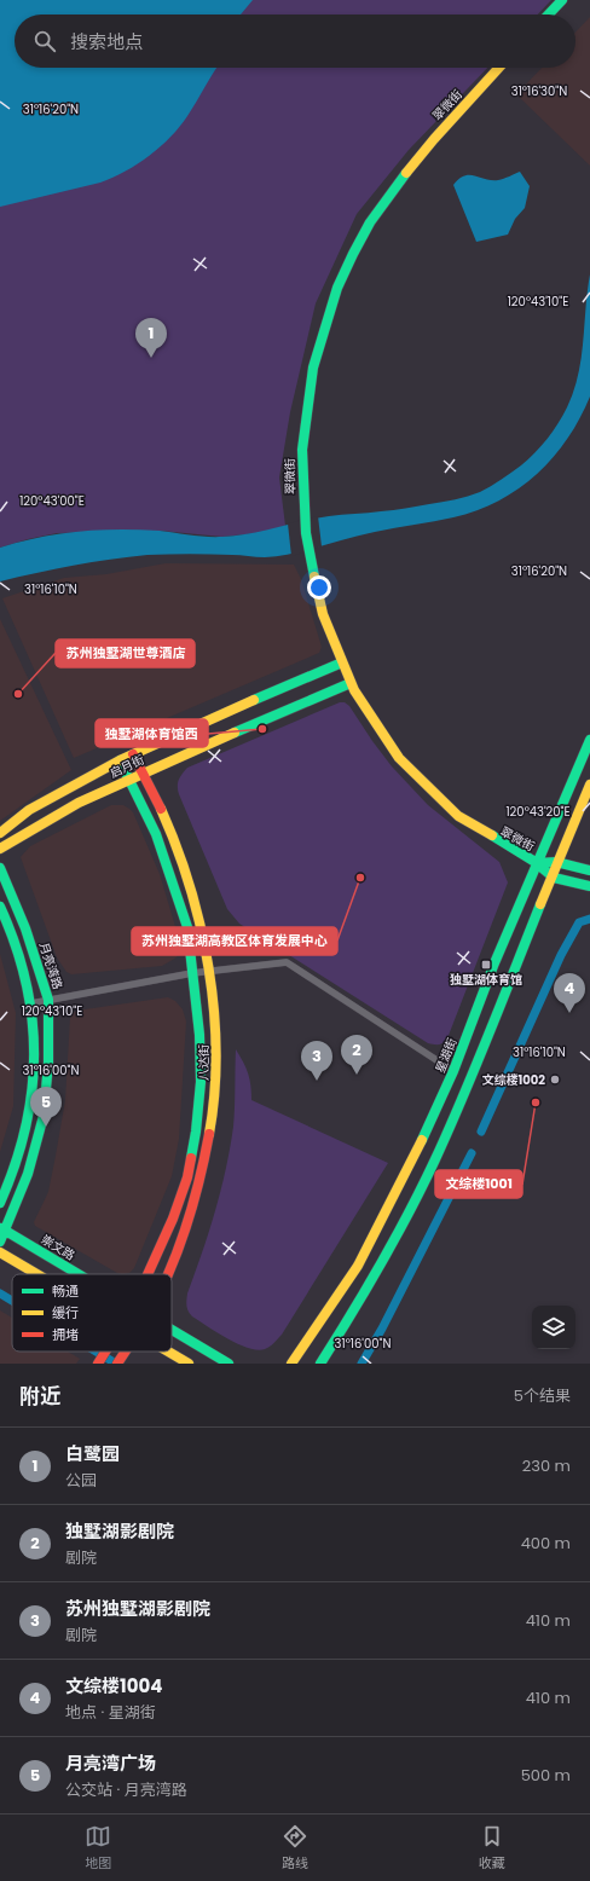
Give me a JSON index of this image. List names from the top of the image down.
{
  "streets": {
    "street": [
      "翠微街",
      "启月街",
      "月亮湾路",
      "星湖街",
      "八达街",
      "崇文路"
    ]
  },
  "crossings": [
    ["翠微街", "启月街"],
    ["翠微街", "星湖街"],
    ["启月街", "八达街"],
    ["月亮湾路", "崇文路"]
  ],
  "places": {
    "other": [
      "苏州独墅湖世尊酒店",
      "独墅湖体育馆西",
      "苏州独墅湖高教区体育发展中心",
      "文综楼1002",
      "文综楼1001"
    ],
    "transit": ["独墅湖体育馆"]
  },
  "legend": ["畅通", "缓行", "拥堵"],
  "page": {
    "search": "搜索地点",
    "pins": [
      "1",
      "4",
      "2",
      "3",
      "5"
    ],
    "heading": ["附近", "5个结果"],
    "list": [
      {
        "mark": "1",
        "name": "白鹭园",
        "note": "公园",
        "value": "230 m"
      },
      {
        "mark": "2",
        "name": "独墅湖影剧院",
        "note": "剧院",
        "value": "400 m"
      },
      {
        "mark": "3",
        "name": "苏州独墅湖影剧院",
        "note": "剧院",
        "value": "410 m"
      },
      {
        "mark": "4",
        "name": "文综楼1004",
        "note": "地点 · 星湖街",
        "value": "410 m"
      },
      {
        "mark": "5",
        "name": "月亮湾广场",
        "note": "公交站 · 月亮湾路",
        "value": "500 m"
      }
    ],
    "nav": ["地图", "路线", "收藏"]
  },
  "coordinates": [
    "31°16'30\"N",
    "31°16'20\"N",
    "120°43'10\"E",
    "120°43'00\"E",
    "31°16'10\"N",
    "120°43'20\"E",
    "31°16'00\"N"
  ]
}
